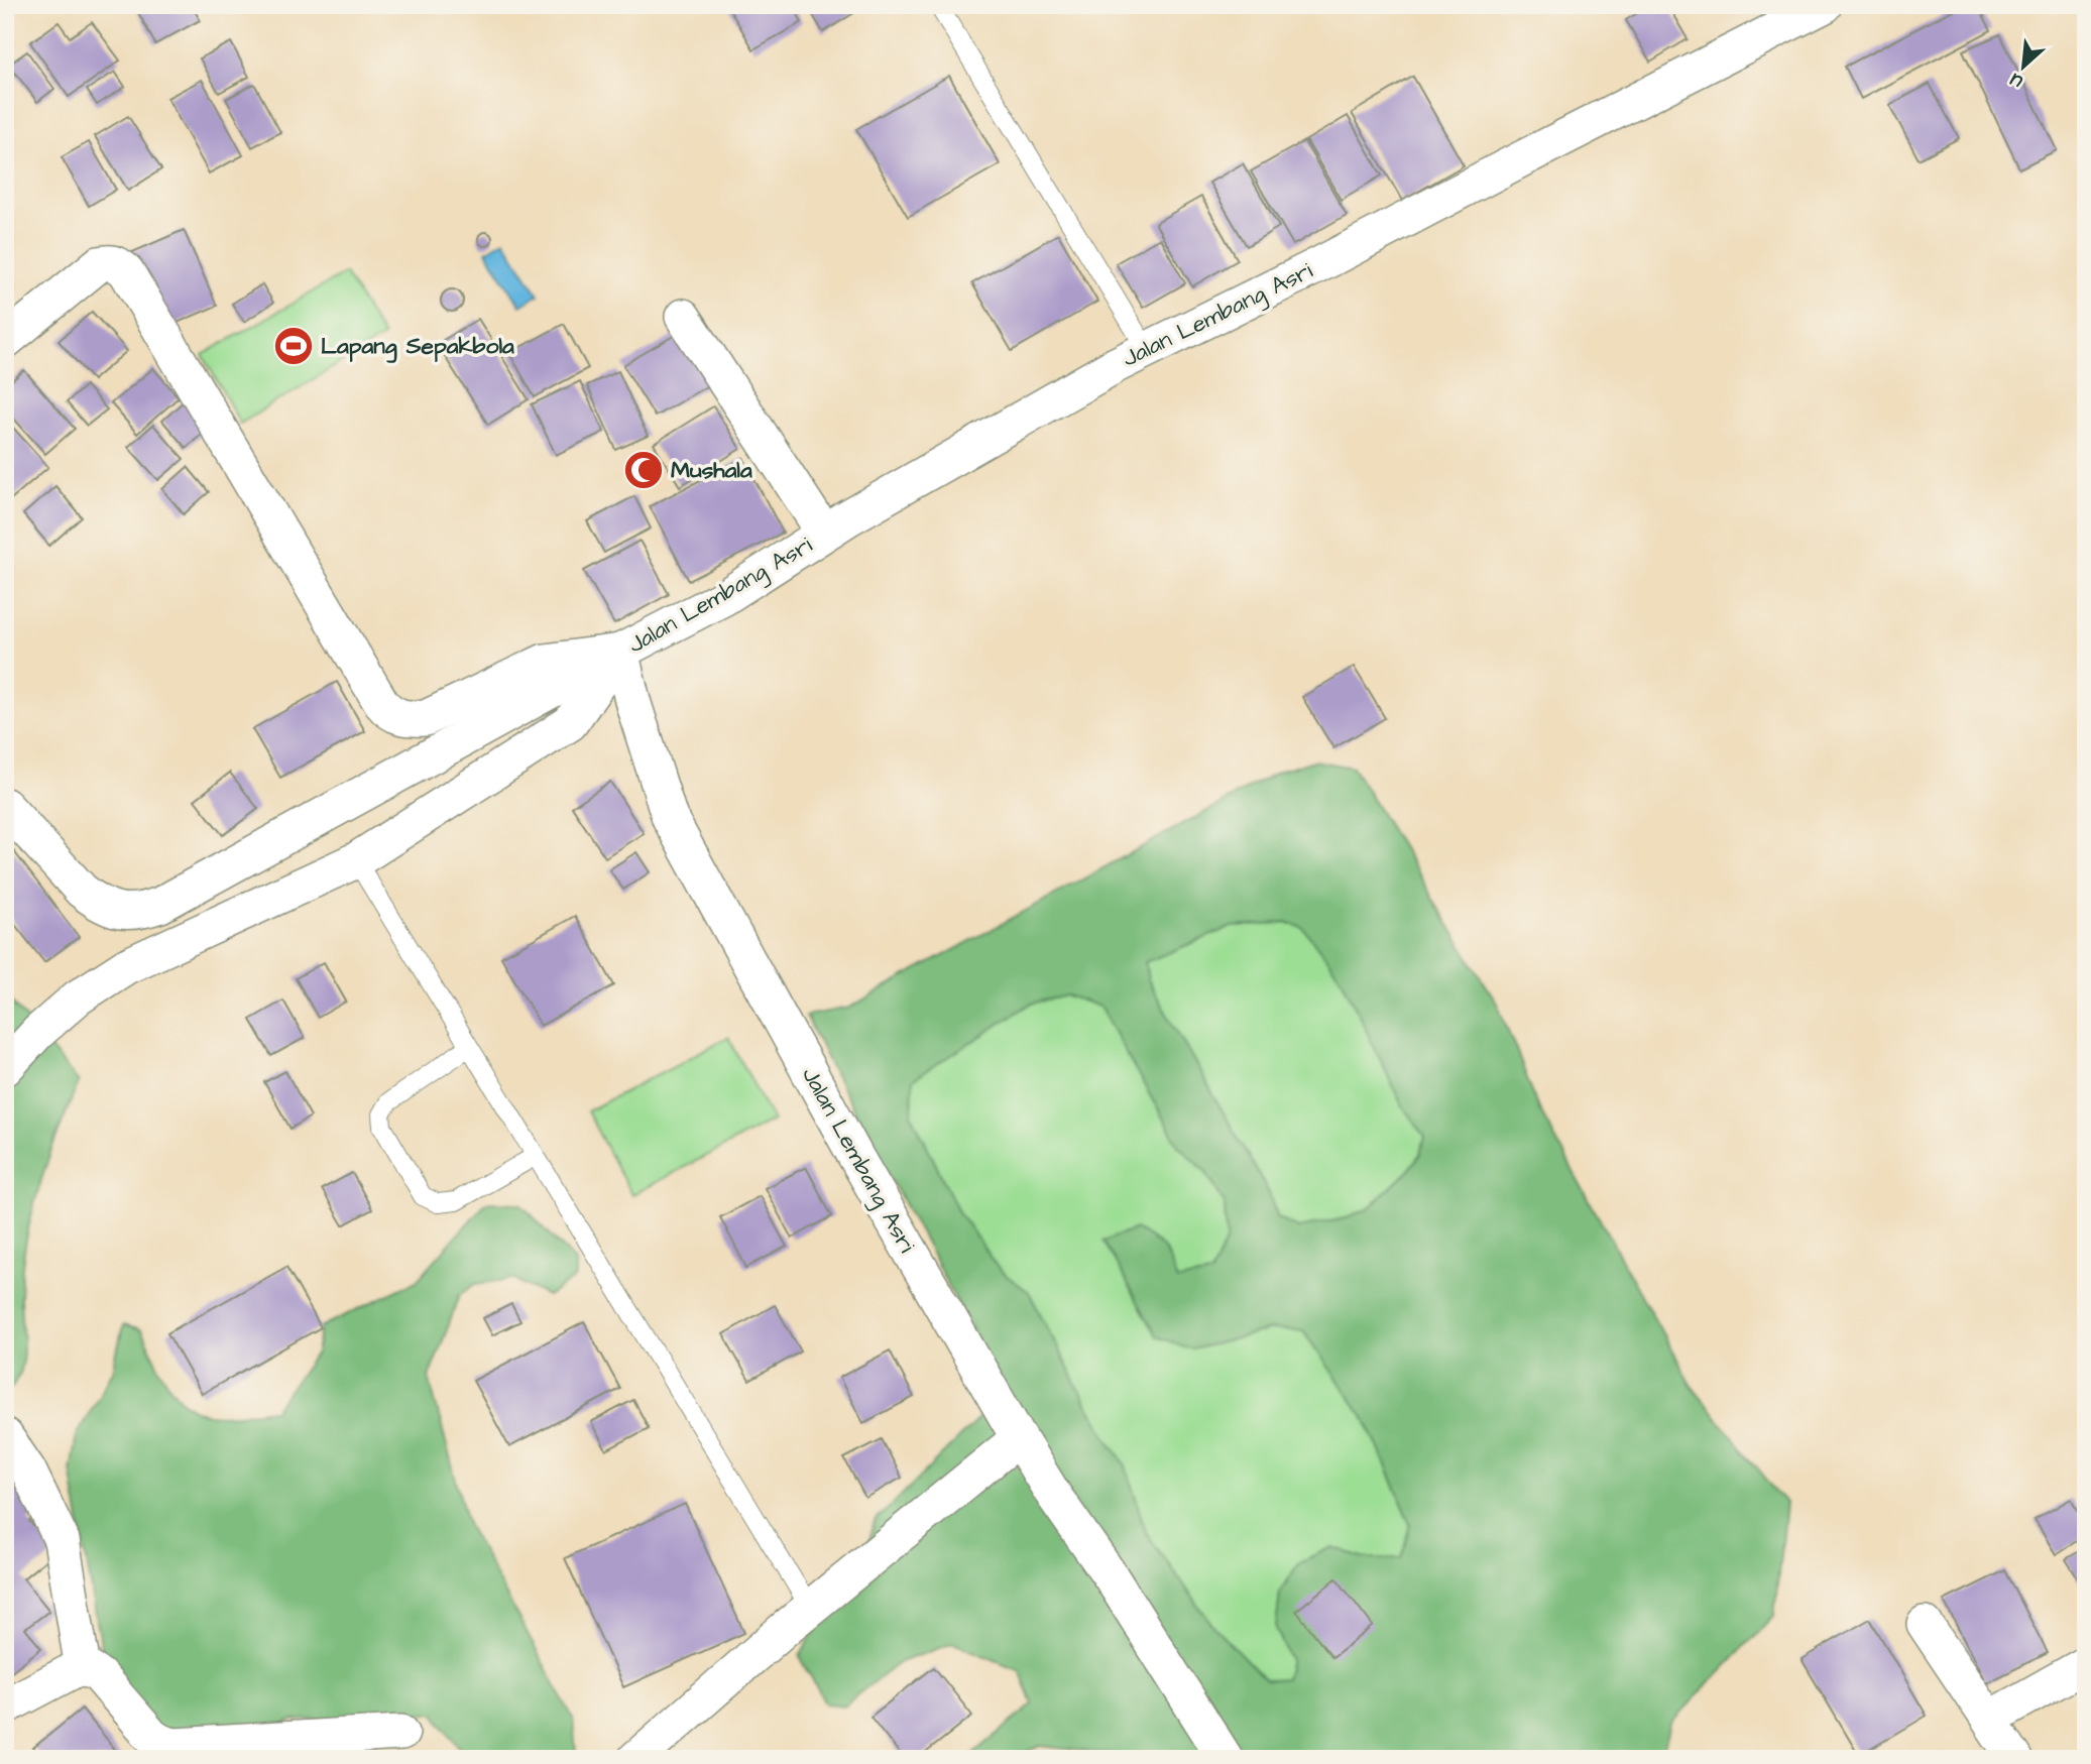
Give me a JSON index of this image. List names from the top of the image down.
{
  "streets": {
    "street": ["Jalan Lembang Asri"]
  },
  "places": {
    "sports": ["Lapang Sepakbola"],
    "mosque": ["Mushala"]
  },
  "north": "bottom left"
}
